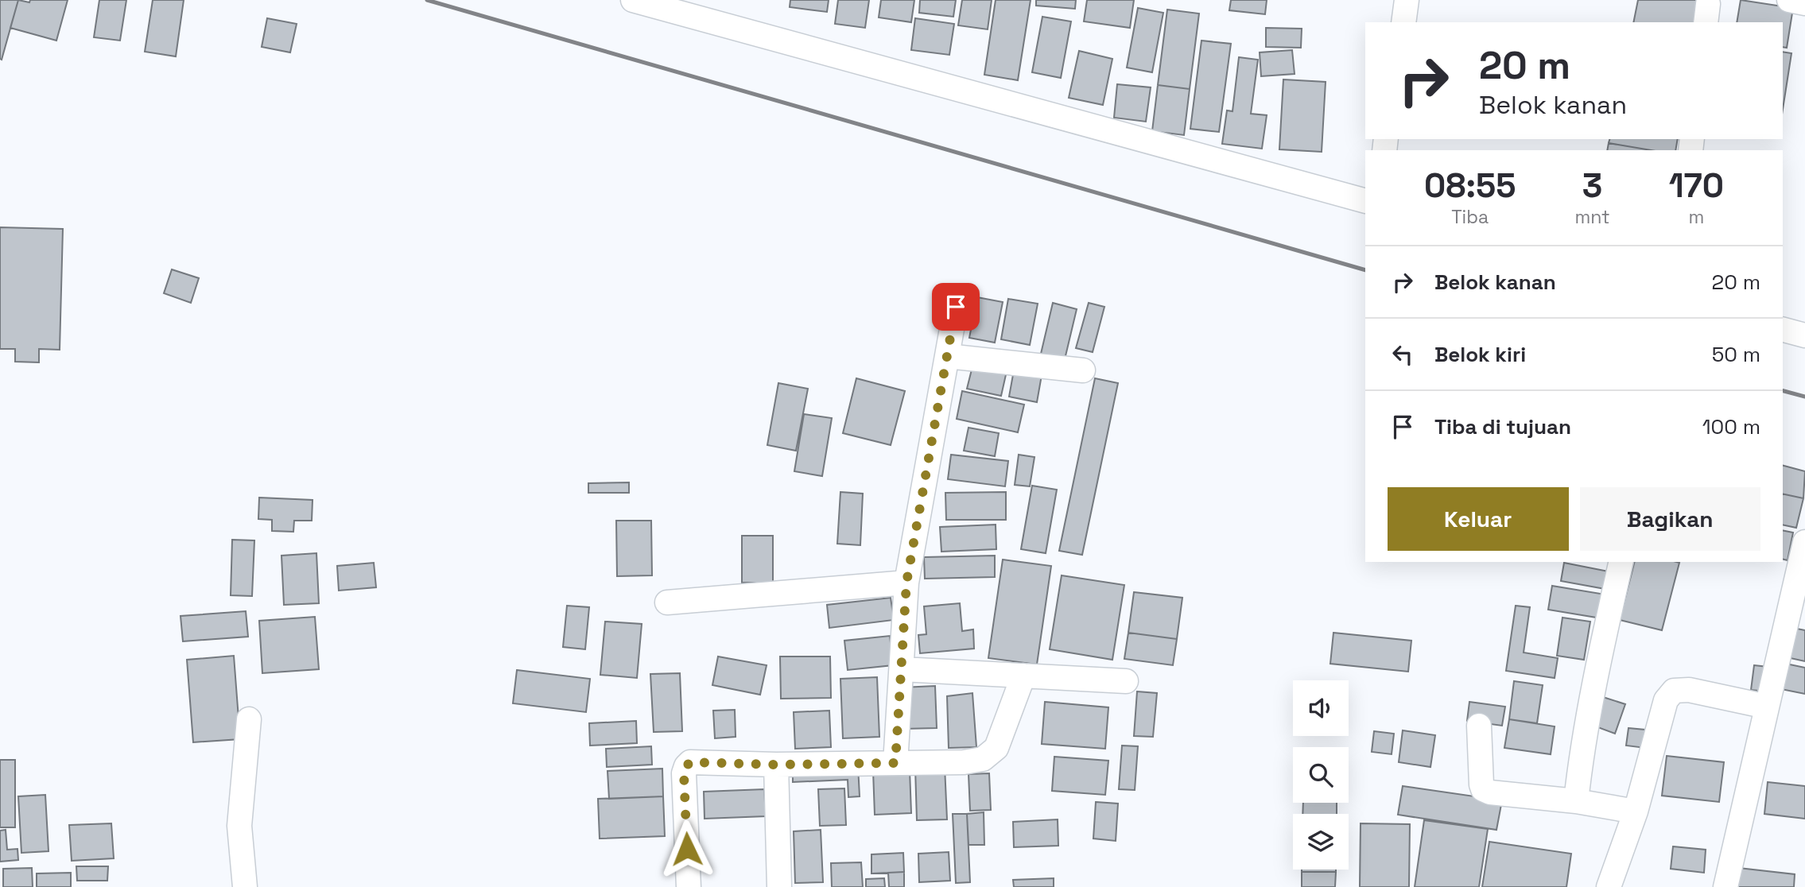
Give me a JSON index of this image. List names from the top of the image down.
{
  "page": {
    "turn": ["20 m", "Belok kanan"],
    "eta": [
      "08:55",
      "Tiba",
      "3",
      "mnt",
      "170",
      "m"
    ],
    "list": [
      {
        "name": "Belok kanan",
        "value": "20 m"
      },
      {
        "name": "Belok kiri",
        "value": "50 m"
      },
      {
        "name": "Tiba di tujuan",
        "value": "100 m"
      }
    ],
    "buttons": ["Keluar", "Bagikan"]
  }
}
